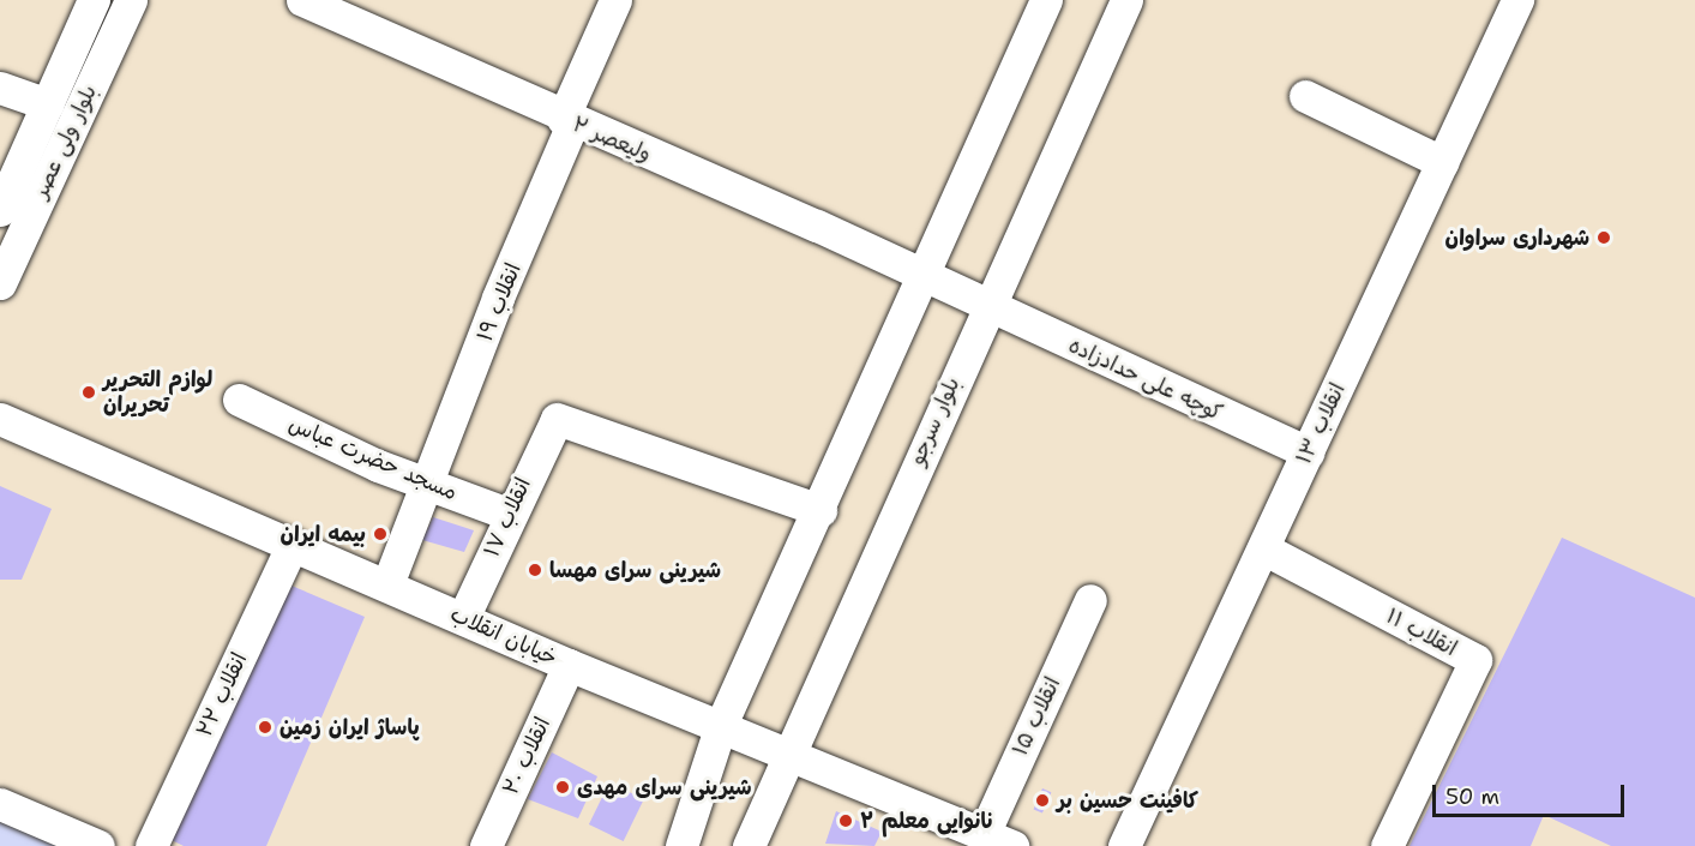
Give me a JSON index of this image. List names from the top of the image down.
{
  "streets": {
    "street": [
      "ولیعصر ۲",
      "بلوار ولی عصر",
      "انقلاب ۱۹",
      "کوچه علی حدادزاده",
      "بلوار سرجو",
      "انقلاب ۱۳",
      "مسجد حضرت عباس",
      "انقلاب ۱۷",
      "انقلاب ۱۱",
      "خیابان انقلاب",
      "انقلاب ۲۲",
      "انقلاب ۱۵",
      "انقلاب ۲۰"
    ]
  },
  "crossings": [
    ["ولیعصر ۲", "انقلاب ۱۹"],
    ["ولیعصر ۲", "کوچه علی حدادزاده"],
    ["ولیعصر ۲", "بلوار سرجو"],
    ["انقلاب ۱۹", "مسجد حضرت عباس"],
    ["انقلاب ۱۹", "خیابان انقلاب"],
    ["کوچه علی حدادزاده", "بلوار سرجو"],
    ["کوچه علی حدادزاده", "انقلاب ۱۳"],
    ["بلوار سرجو", "خیابان انقلاب"],
    ["انقلاب ۱۳", "انقلاب ۱۱"],
    ["مسجد حضرت عباس", "انقلاب ۱۷"],
    ["انقلاب ۱۷", "خیابان انقلاب"],
    ["خیابان انقلاب", "انقلاب ۲۲"],
    ["خیابان انقلاب", "انقلاب ۱۵"],
    ["خیابان انقلاب", "انقلاب ۲۰"]
  ],
  "places": [
    "شهرداری سراوان",
    "لوازم التحریر تحریران",
    "بیمه ایران",
    "شیرینی سرای مهسا",
    "پاساژ ایران زمین",
    "شیرینی سرای مهدی",
    "کافینت حسین بر",
    "نانوایی معلم ۲"
  ],
  "scale_bar": "50 m"
}
